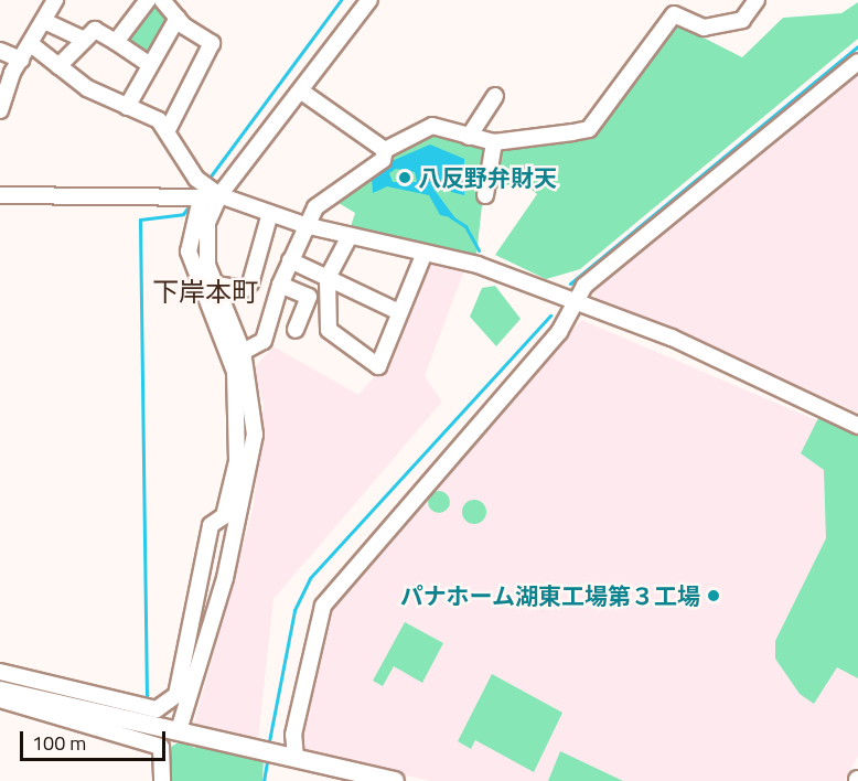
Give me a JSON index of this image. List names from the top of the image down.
{
  "districts": ["下岸本町"],
  "places": ["八反野弁財天", "パナホーム湖東工場第３工場"],
  "scale_bar": "100 m"
}
